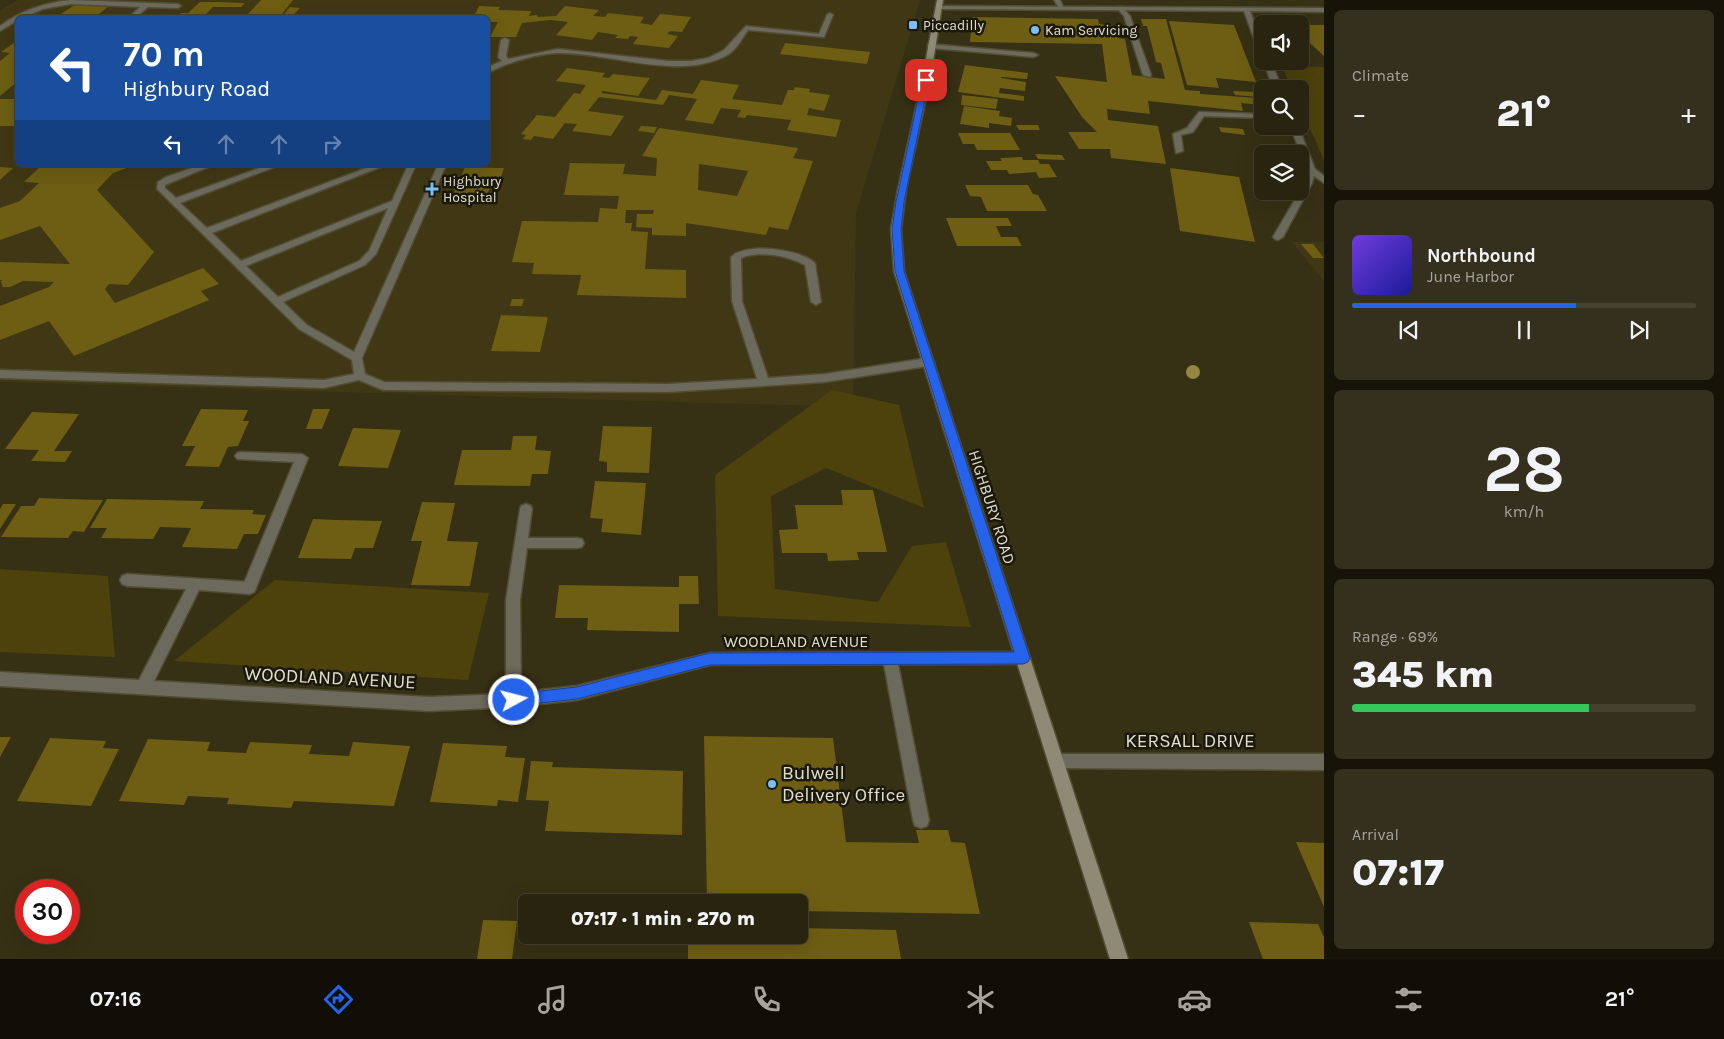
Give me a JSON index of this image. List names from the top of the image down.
{
  "streets": {
    "main road": ["HIGHBURY ROAD"],
    "street": ["WOODLAND AVENUE", "KERSALL DRIVE"]
  },
  "crossings": [
    ["HIGHBURY ROAD", "WOODLAND AVENUE"],
    ["HIGHBURY ROAD", "KERSALL DRIVE"]
  ],
  "places": {
    "transit": ["Piccadilly"],
    "other": ["Kam Servicing", "Bulwell Delivery Office"],
    "health": ["Highbury Hospital"]
  },
  "page": {
    "tile": [
      "Climate",
      ["28", "km/h"],
      ["Range · 69%", "345 km"],
      ["Arrival", "07:17"]
    ],
    "turn": ["70 m", "Highbury Road"],
    "heat": ["−", "21°", "+"],
    "song": ["Northbound", "June Harbor"],
    "limit": "30",
    "trip": "07:17 · 1 min · 270 m",
    "tabs": ["07:16", "21°"]
  }
}
